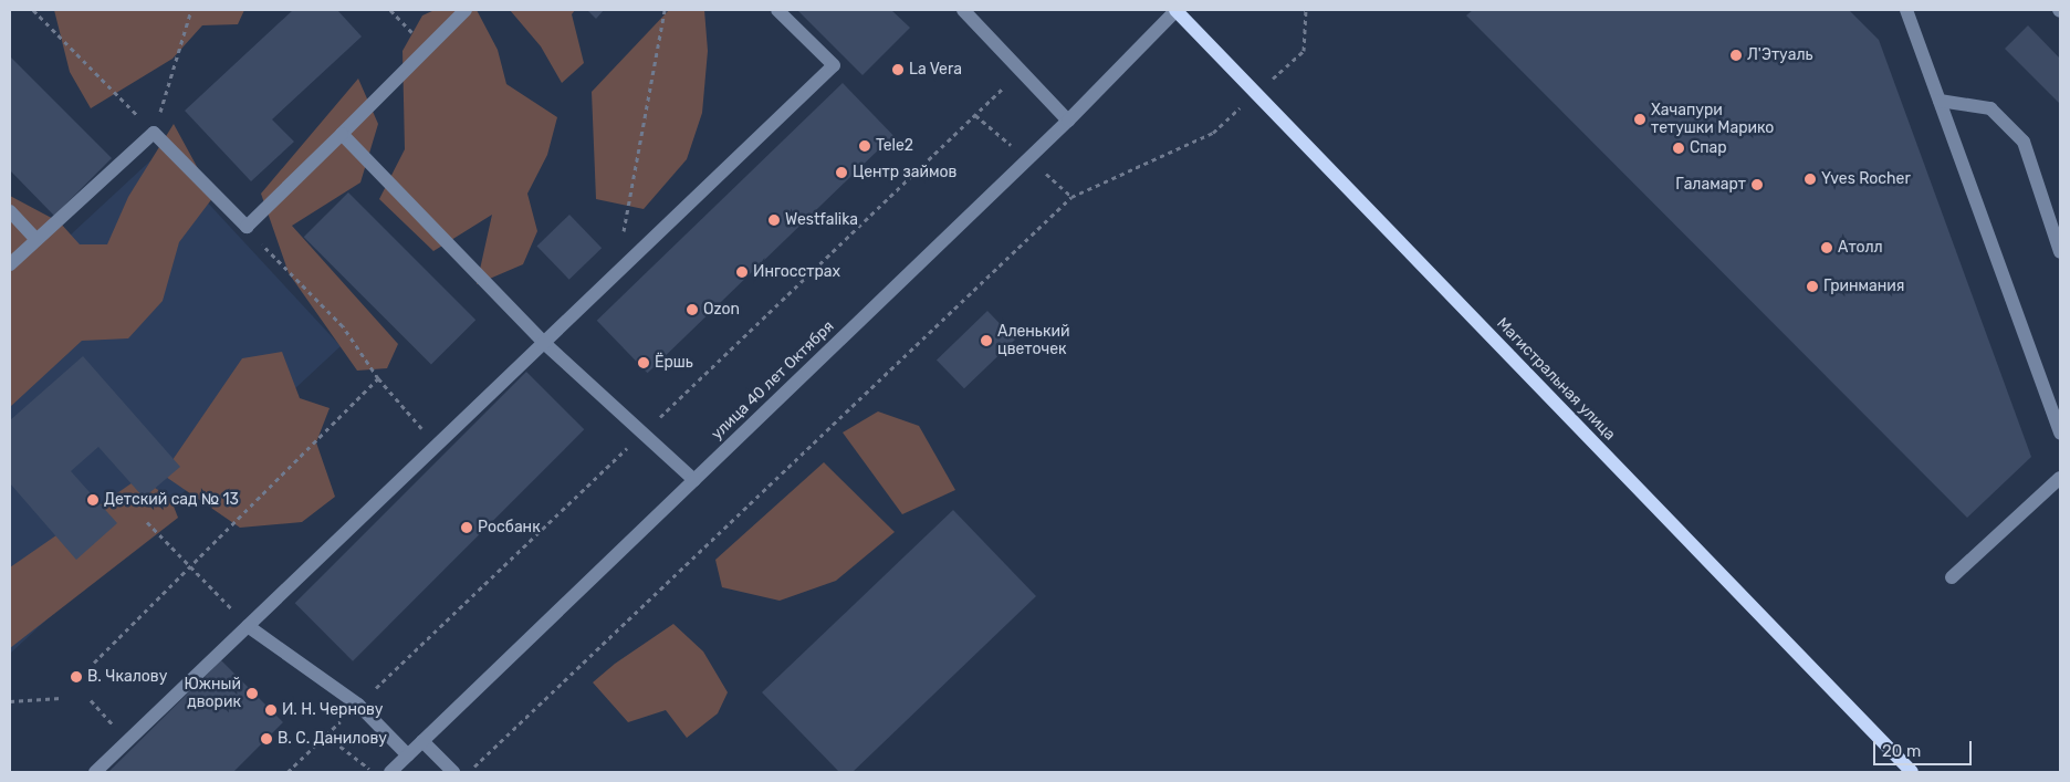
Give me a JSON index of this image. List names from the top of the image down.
{
  "streets": {
    "main road": ["Магистральная улица"],
    "street": ["улица 40 лет Октября"]
  },
  "crossings": [
    ["Магистральная улица", "улица 40 лет Октября"]
  ],
  "places": [
    "Л'Этуаль",
    "La Vera",
    "Хачапури тетушки Марико",
    "Tele2",
    "Спар",
    "Центр займов",
    "Yves Rocher",
    "Галамарт",
    "Westfalika",
    "Атолл",
    "Ингосстрах",
    "Гринмания",
    "Ozon",
    "Аленький цветочек",
    "Ёршь",
    "Детский сад № 13",
    "Росбанк",
    "В. Чкалову",
    "Южный дворик",
    "И. Н. Чернову",
    "В. С. Данилову"
  ],
  "scale_bar": "20 m"
}
